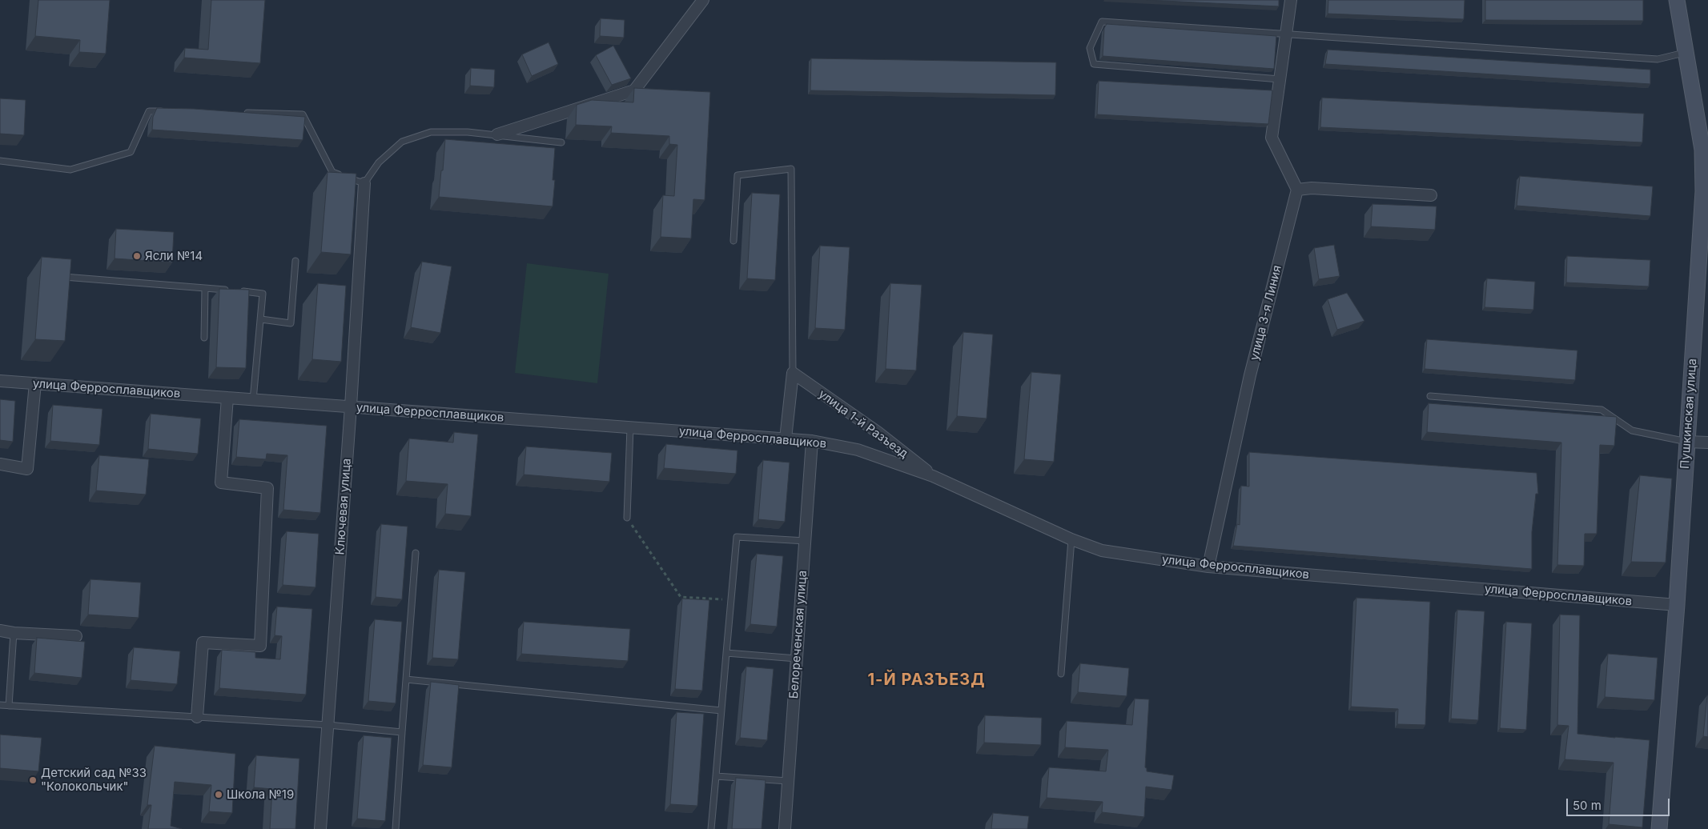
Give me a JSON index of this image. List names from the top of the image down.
{
  "streets": {
    "street": [
      "улица 3-я Линия",
      "улица Ферросплавщиков",
      "Пушкинская улица",
      "улица 1-й Разъезд",
      "Ключевая улица",
      "Белореченская улица"
    ]
  },
  "crossings": [
    ["улица 3-я Линия", "улица Ферросплавщиков"],
    ["улица Ферросплавщиков", "Пушкинская улица"],
    ["улица Ферросплавщиков", "улица 1-й Разъезд"],
    ["улица Ферросплавщиков", "Ключевая улица"],
    ["улица Ферросплавщиков", "Белореченская улица"]
  ],
  "districts": ["1-Й РАЗЪЕЗД"],
  "places": ["Ясли №14", "Детский сад №33 \"Колокольчик\"", "Школа №19"],
  "scale_bar": "50 m"
}
